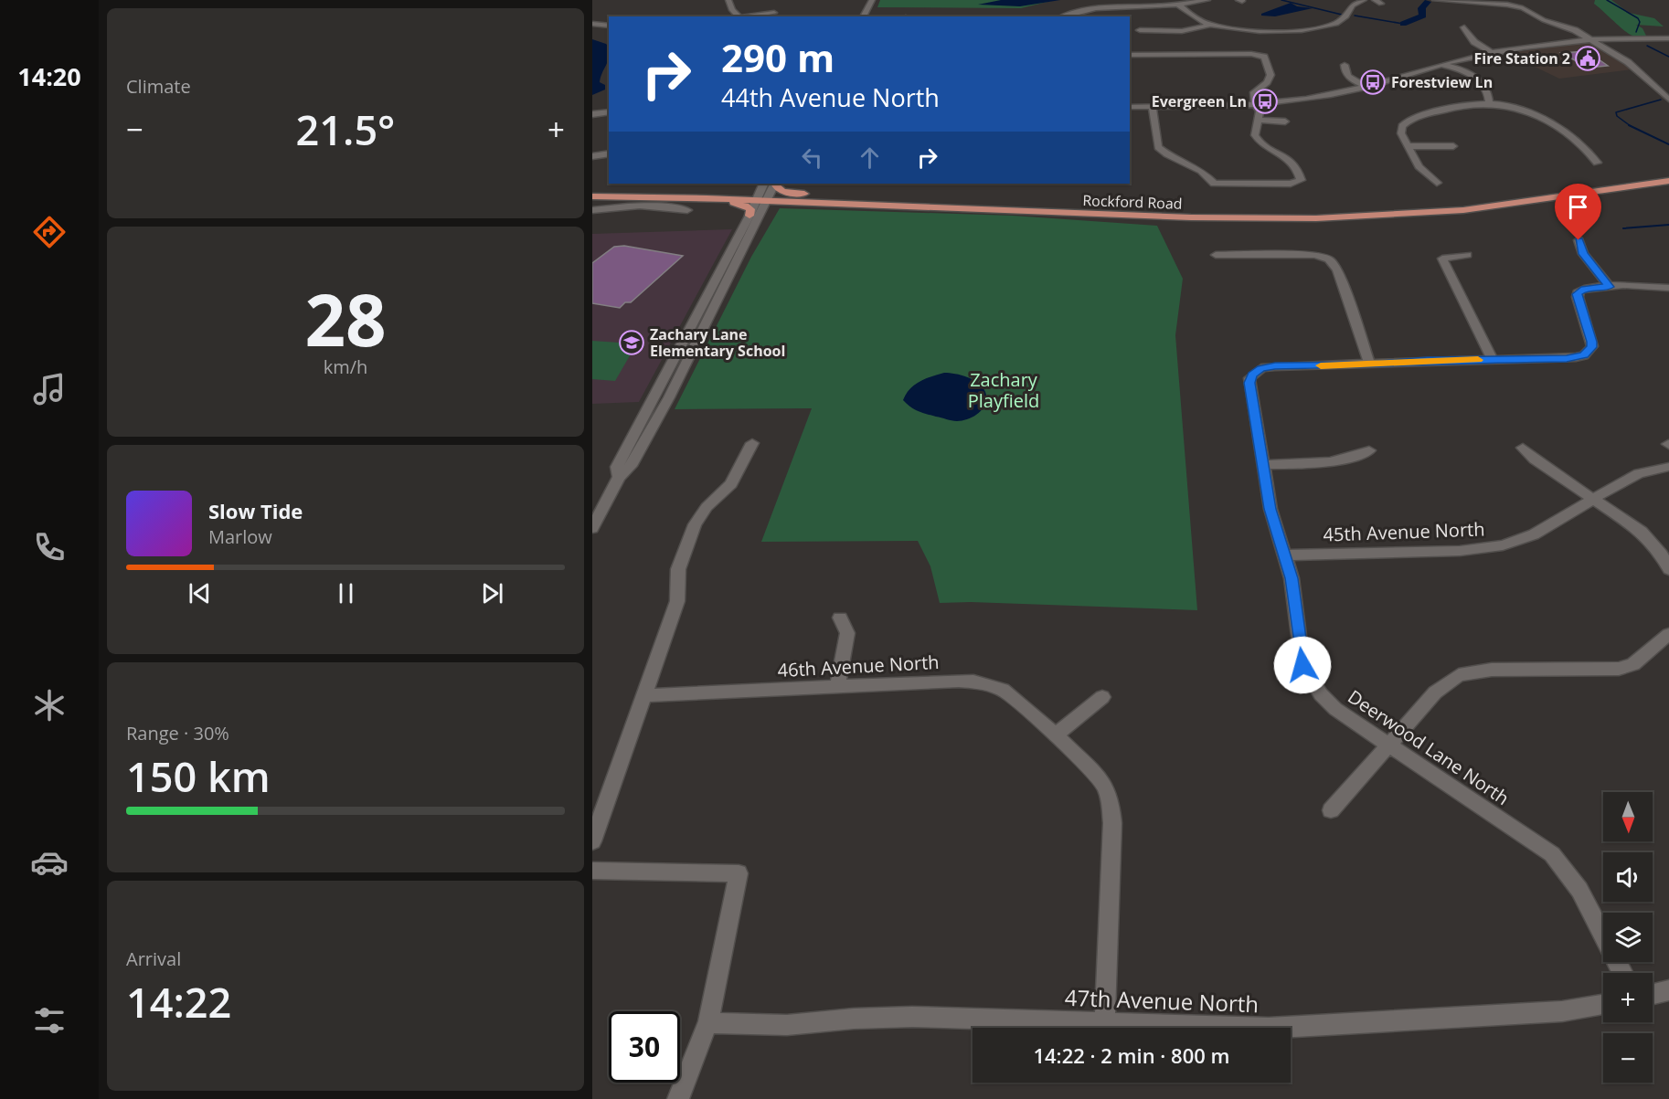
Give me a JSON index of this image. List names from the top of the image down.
{
  "streets": {
    "main road": ["Rockford Road"],
    "street": [
      "45th Avenue North",
      "46th Avenue North",
      "Deerwood Lane North",
      "47th Avenue North"
    ]
  },
  "crossings": [
    ["45th Avenue North", "Deerwood Lane North"],
    ["46th Avenue North", "47th Avenue North"]
  ],
  "parks": ["Zachary Playfield"],
  "places": {
    "public building": ["Fire Station 2"],
    "bus stop": ["Forestview Ln", "Evergreen Ln"],
    "school or university": ["Zachary Lane Elementary School"]
  },
  "north": "bottom",
  "page": {
    "tabs": "14:20",
    "tile": [
      "Climate",
      ["28", "km/h"],
      ["Range · 30%", "150 km"],
      ["Arrival", "14:22"]
    ],
    "turn": ["290 m", "44th Avenue North"],
    "heat": ["−", "21.5°", "+"],
    "song": ["Slow Tide", "Marlow"],
    "map_buttons": ["+", "−"],
    "limit": "30",
    "trip": "14:22 · 2 min · 800 m"
  }
}
